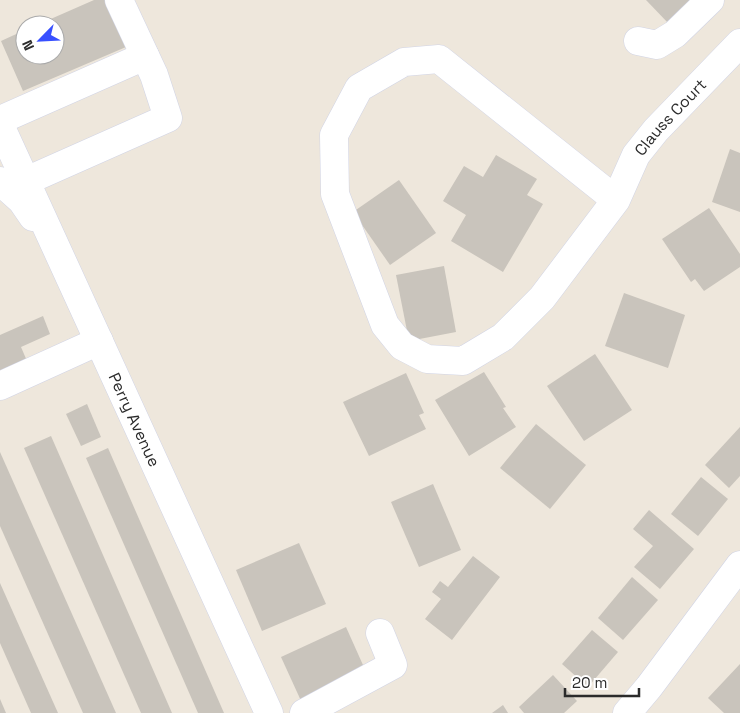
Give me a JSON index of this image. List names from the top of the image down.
{
  "streets": {
    "street": ["Clauss Court", "Perry Avenue"]
  },
  "scale_bar": "20 m",
  "north": "bottom left"
}
